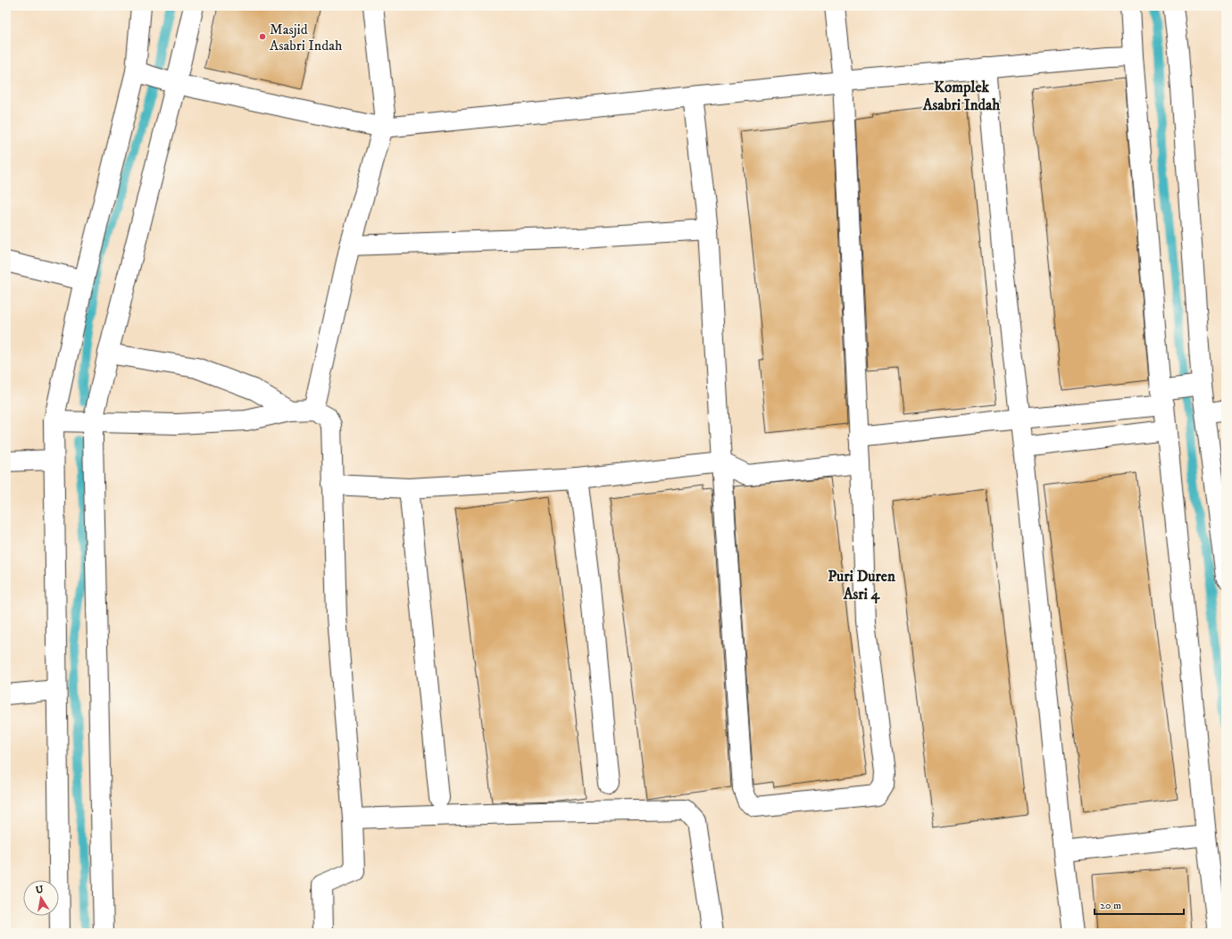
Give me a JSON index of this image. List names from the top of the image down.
{
  "districts": ["Komplek Asabri Indah", "Puri Duren Asri 4"],
  "places": ["Masjid Asabri Indah"],
  "scale_bar": "20 m",
  "north": "top"
}
